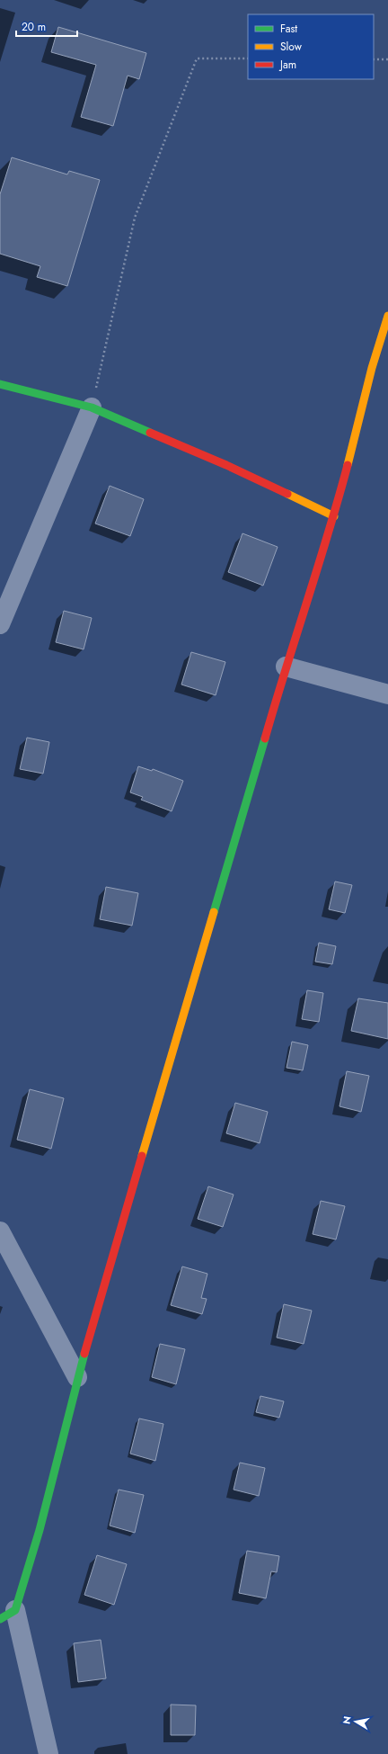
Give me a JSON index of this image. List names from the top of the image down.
{
  "legend": ["Fast", "Slow", "Jam"],
  "scale_bar": "20 m",
  "north": "left"
}
